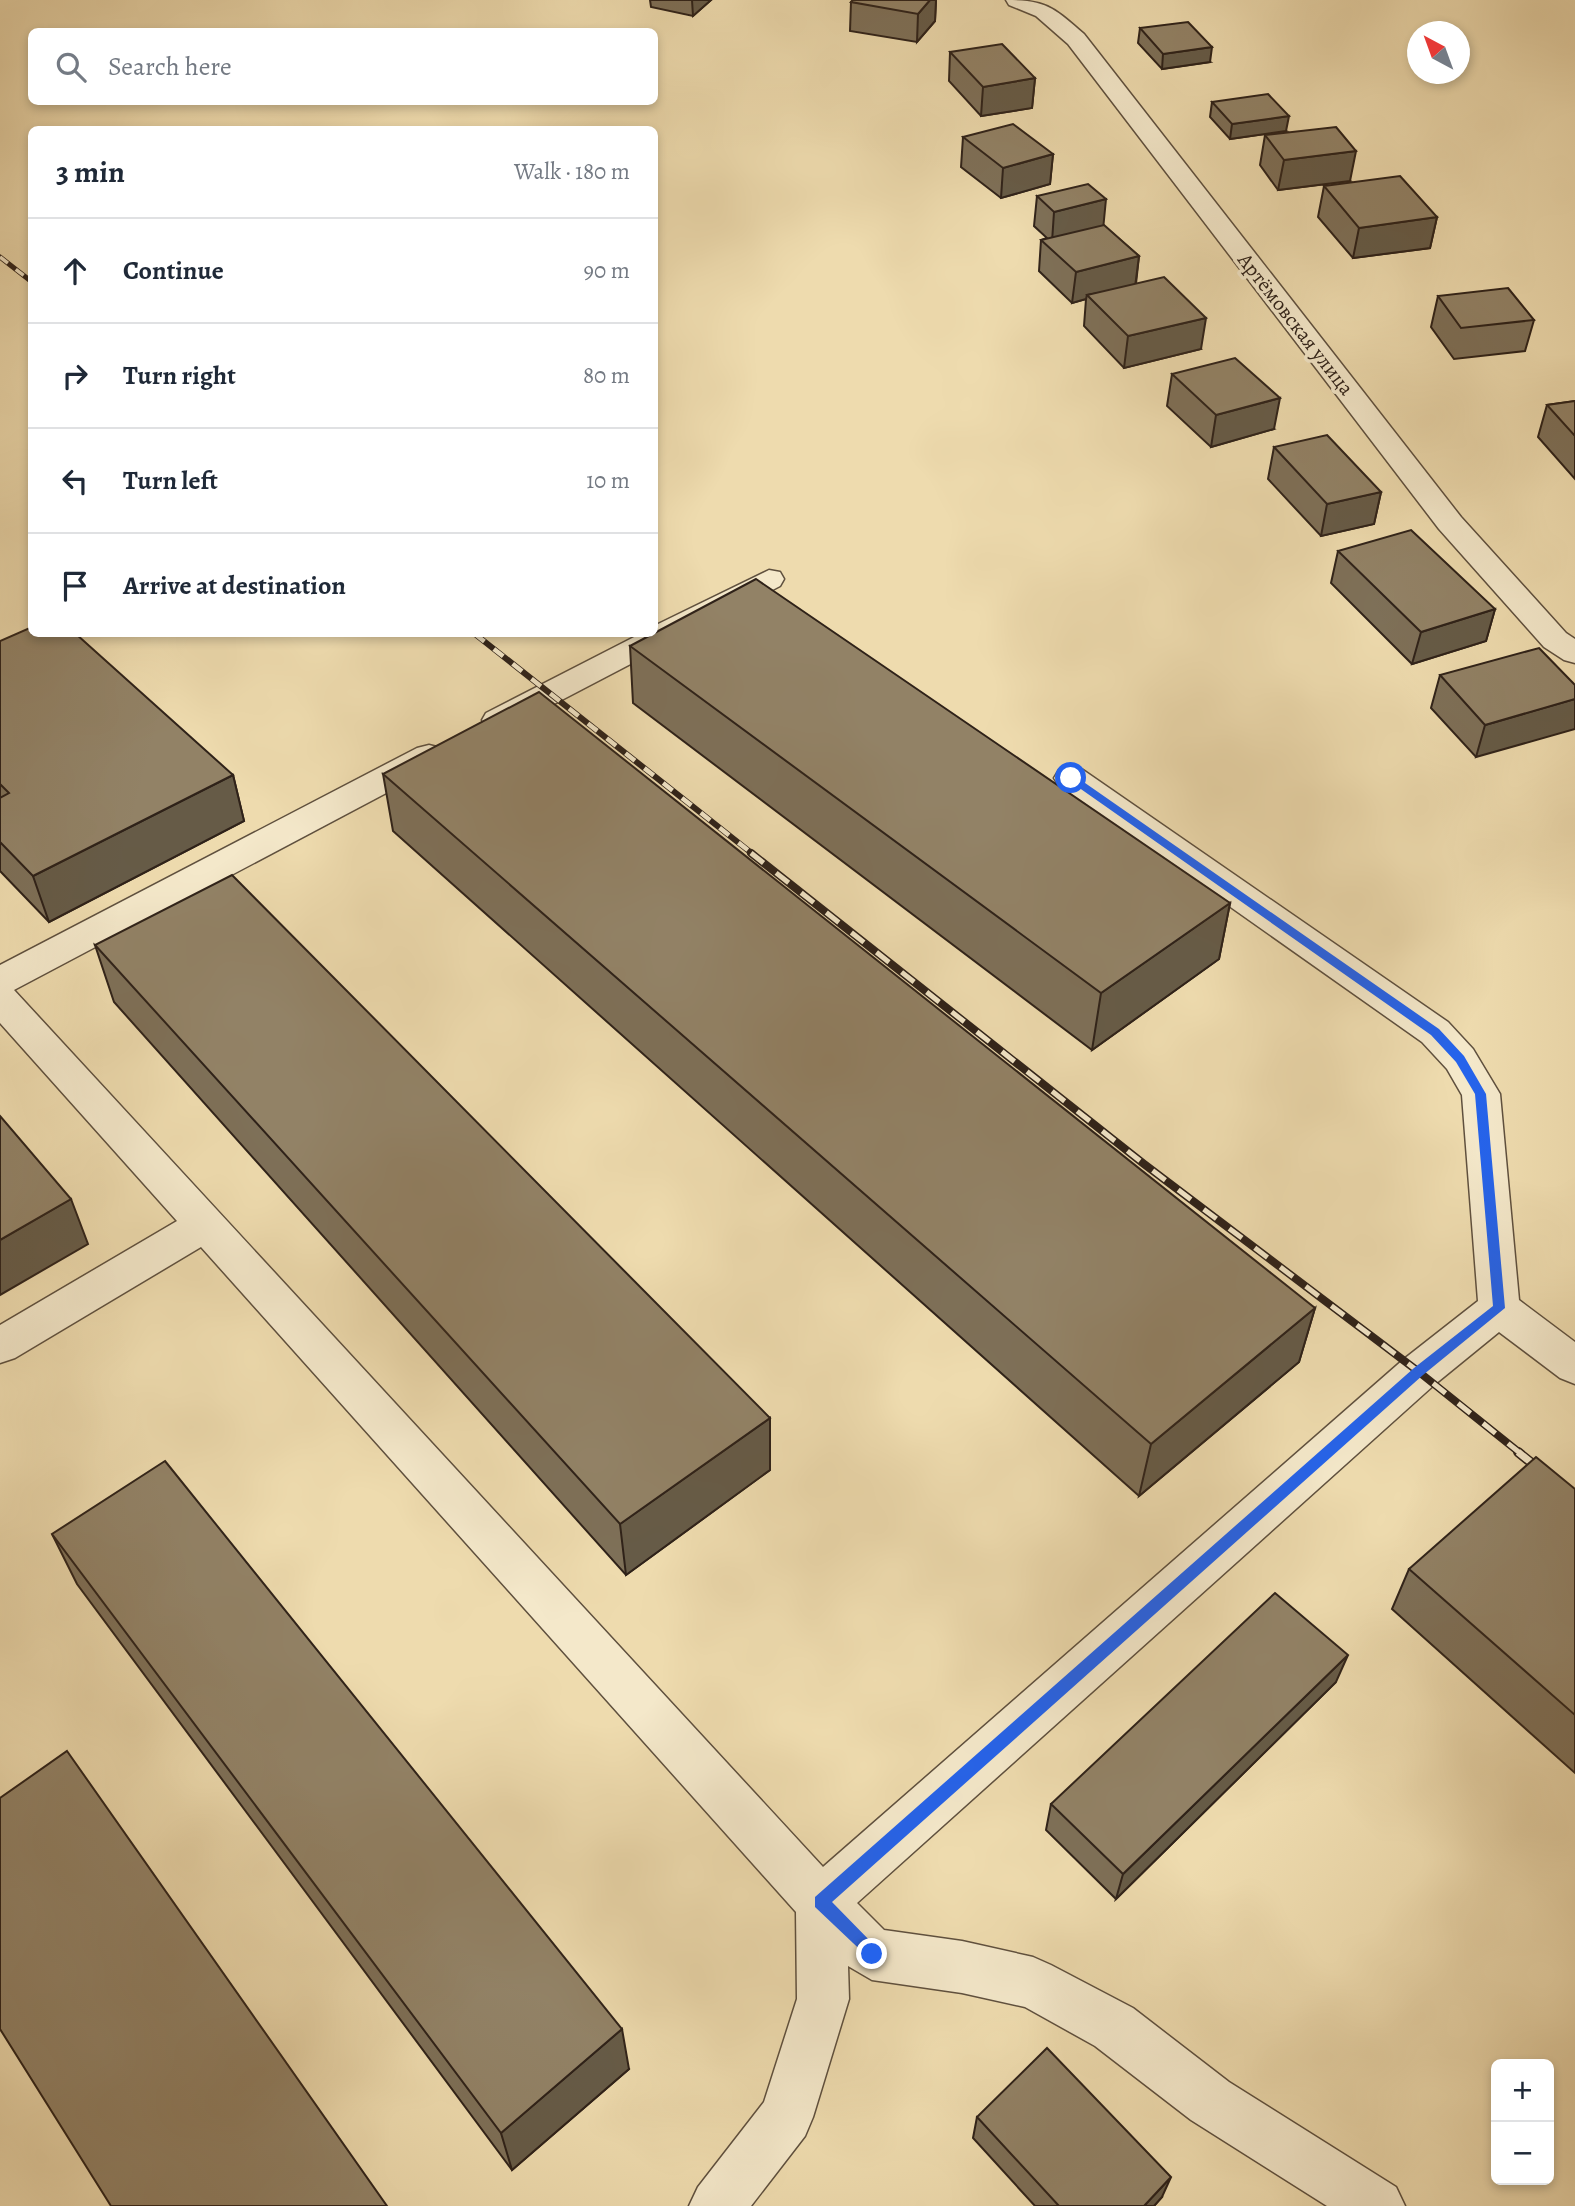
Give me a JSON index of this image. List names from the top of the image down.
{
  "streets": {
    "street": ["Артёмовская улица"]
  },
  "north": "top left",
  "page": {
    "search": "Search here",
    "heading": ["3 min", "Walk · 180 m"],
    "list": [
      ["Continue", "90 m"],
      ["Turn right", "80 m"],
      ["Turn left", "10 m"],
      "Arrive at destination"
    ],
    "map_buttons": ["+", "−"]
  }
}
